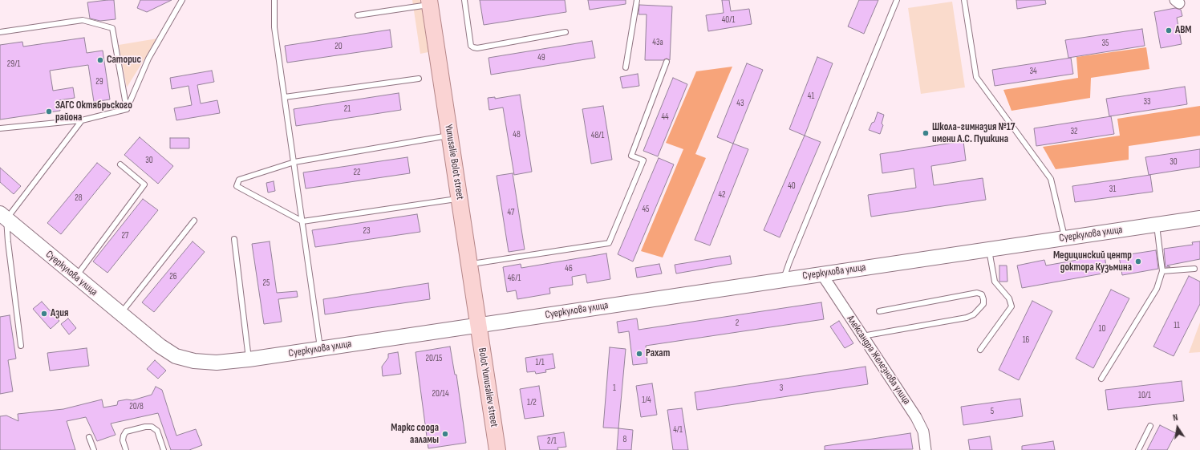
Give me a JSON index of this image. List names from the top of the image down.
{
  "streets": {
    "main road": ["Yunusalie Bolot street", "Суеркулова улица", "Bolot Yunusaliev street"],
    "street": ["Александра Железнова улица"]
  },
  "crossings": [
    ["Yunusalie Bolot street", "Суеркулова улица"],
    ["Yunusalie Bolot street", "Bolot Yunusaliev street"],
    ["Суеркулова улица", "Александра Железнова улица"],
    ["Суеркулова улица", "Bolot Yunusaliev street"]
  ],
  "places": [
    "ABM",
    "Саторис",
    "ЗАГС Октябрьского района",
    "Школа-гимназия №17 имени А.С. Пушкина",
    "Медицинский центр доктора Кузьмина",
    "Азия",
    "Рахат",
    "Маркс соода ааламы"
  ],
  "house_numbers": [
    "40/1",
    "43а",
    "35",
    "20",
    "49",
    "29/1",
    "34",
    "29",
    "41",
    "33",
    "43",
    "21",
    "44",
    "32",
    "48",
    "48/1",
    "30",
    "30",
    "22",
    "40",
    "31",
    "42",
    "28",
    "45",
    "47",
    "23",
    "27",
    "46",
    "26",
    "46/1",
    "25",
    "2",
    "11",
    "10",
    "16",
    "20/15",
    "1/1",
    "1",
    "3",
    "20/14",
    "10/1",
    "1/4",
    "1/2",
    "20/8",
    "5",
    "4/1",
    "8",
    "2/1"
  ],
  "north": "top"
}
